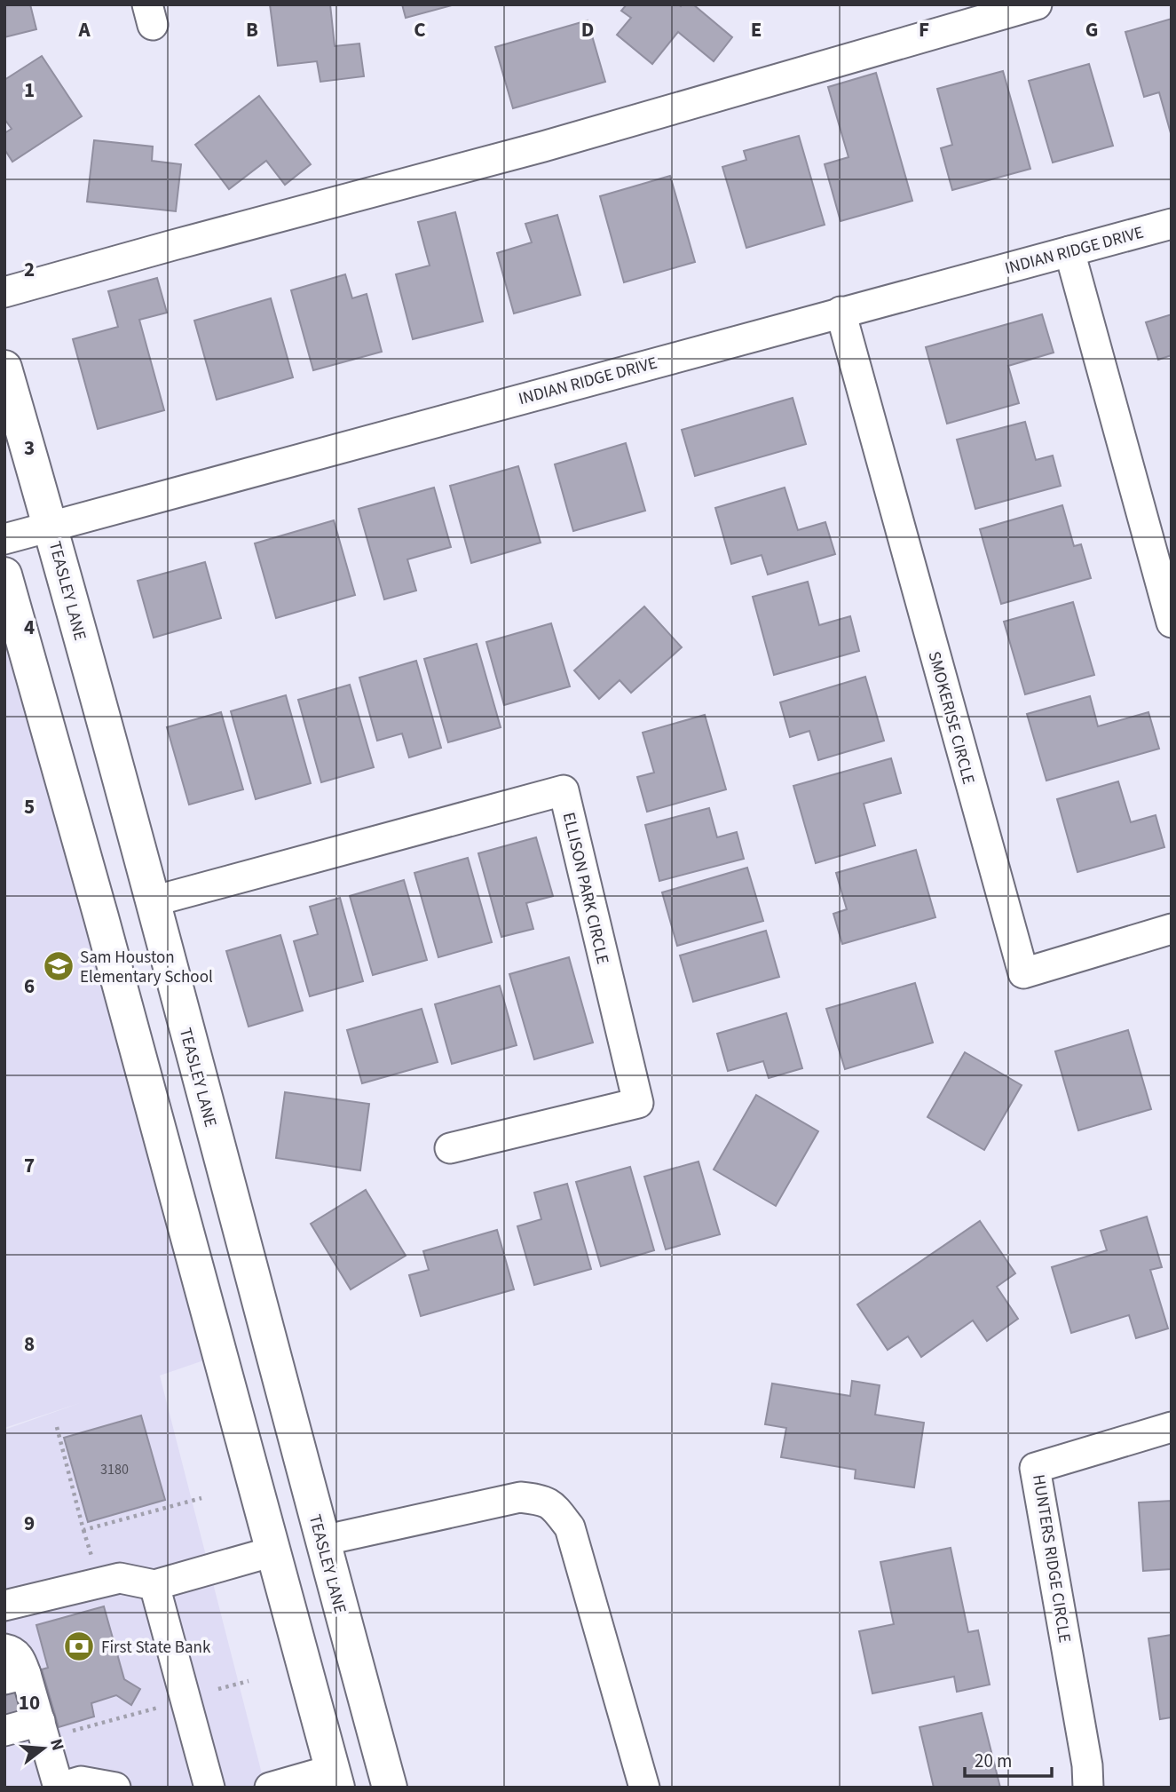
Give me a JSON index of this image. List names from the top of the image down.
{
  "streets": {
    "main road": ["TEASLEY LANE"],
    "street": [
      "INDIAN RIDGE DRIVE",
      "SMOKERISE CIRCLE",
      "ELLISON PARK CIRCLE",
      "HUNTERS RIDGE CIRCLE"
    ]
  },
  "crossings": [
    ["INDIAN RIDGE DRIVE", "TEASLEY LANE"],
    ["INDIAN RIDGE DRIVE", "SMOKERISE CIRCLE"],
    ["TEASLEY LANE", "ELLISON PARK CIRCLE"]
  ],
  "places": {
    "school or university": ["Sam Houston Elementary School"],
    "bank": ["First State Bank"]
  },
  "house_numbers": ["3180"],
  "scale_bar": "20 m",
  "north": "right",
  "grid": {
    "columns": [
      "A",
      "B",
      "C",
      "D",
      "E",
      "F",
      "G"
    ],
    "rows": [
      "1",
      "2",
      "3",
      "4",
      "5",
      "6",
      "7",
      "8",
      "9",
      "10"
    ]
  }
}
